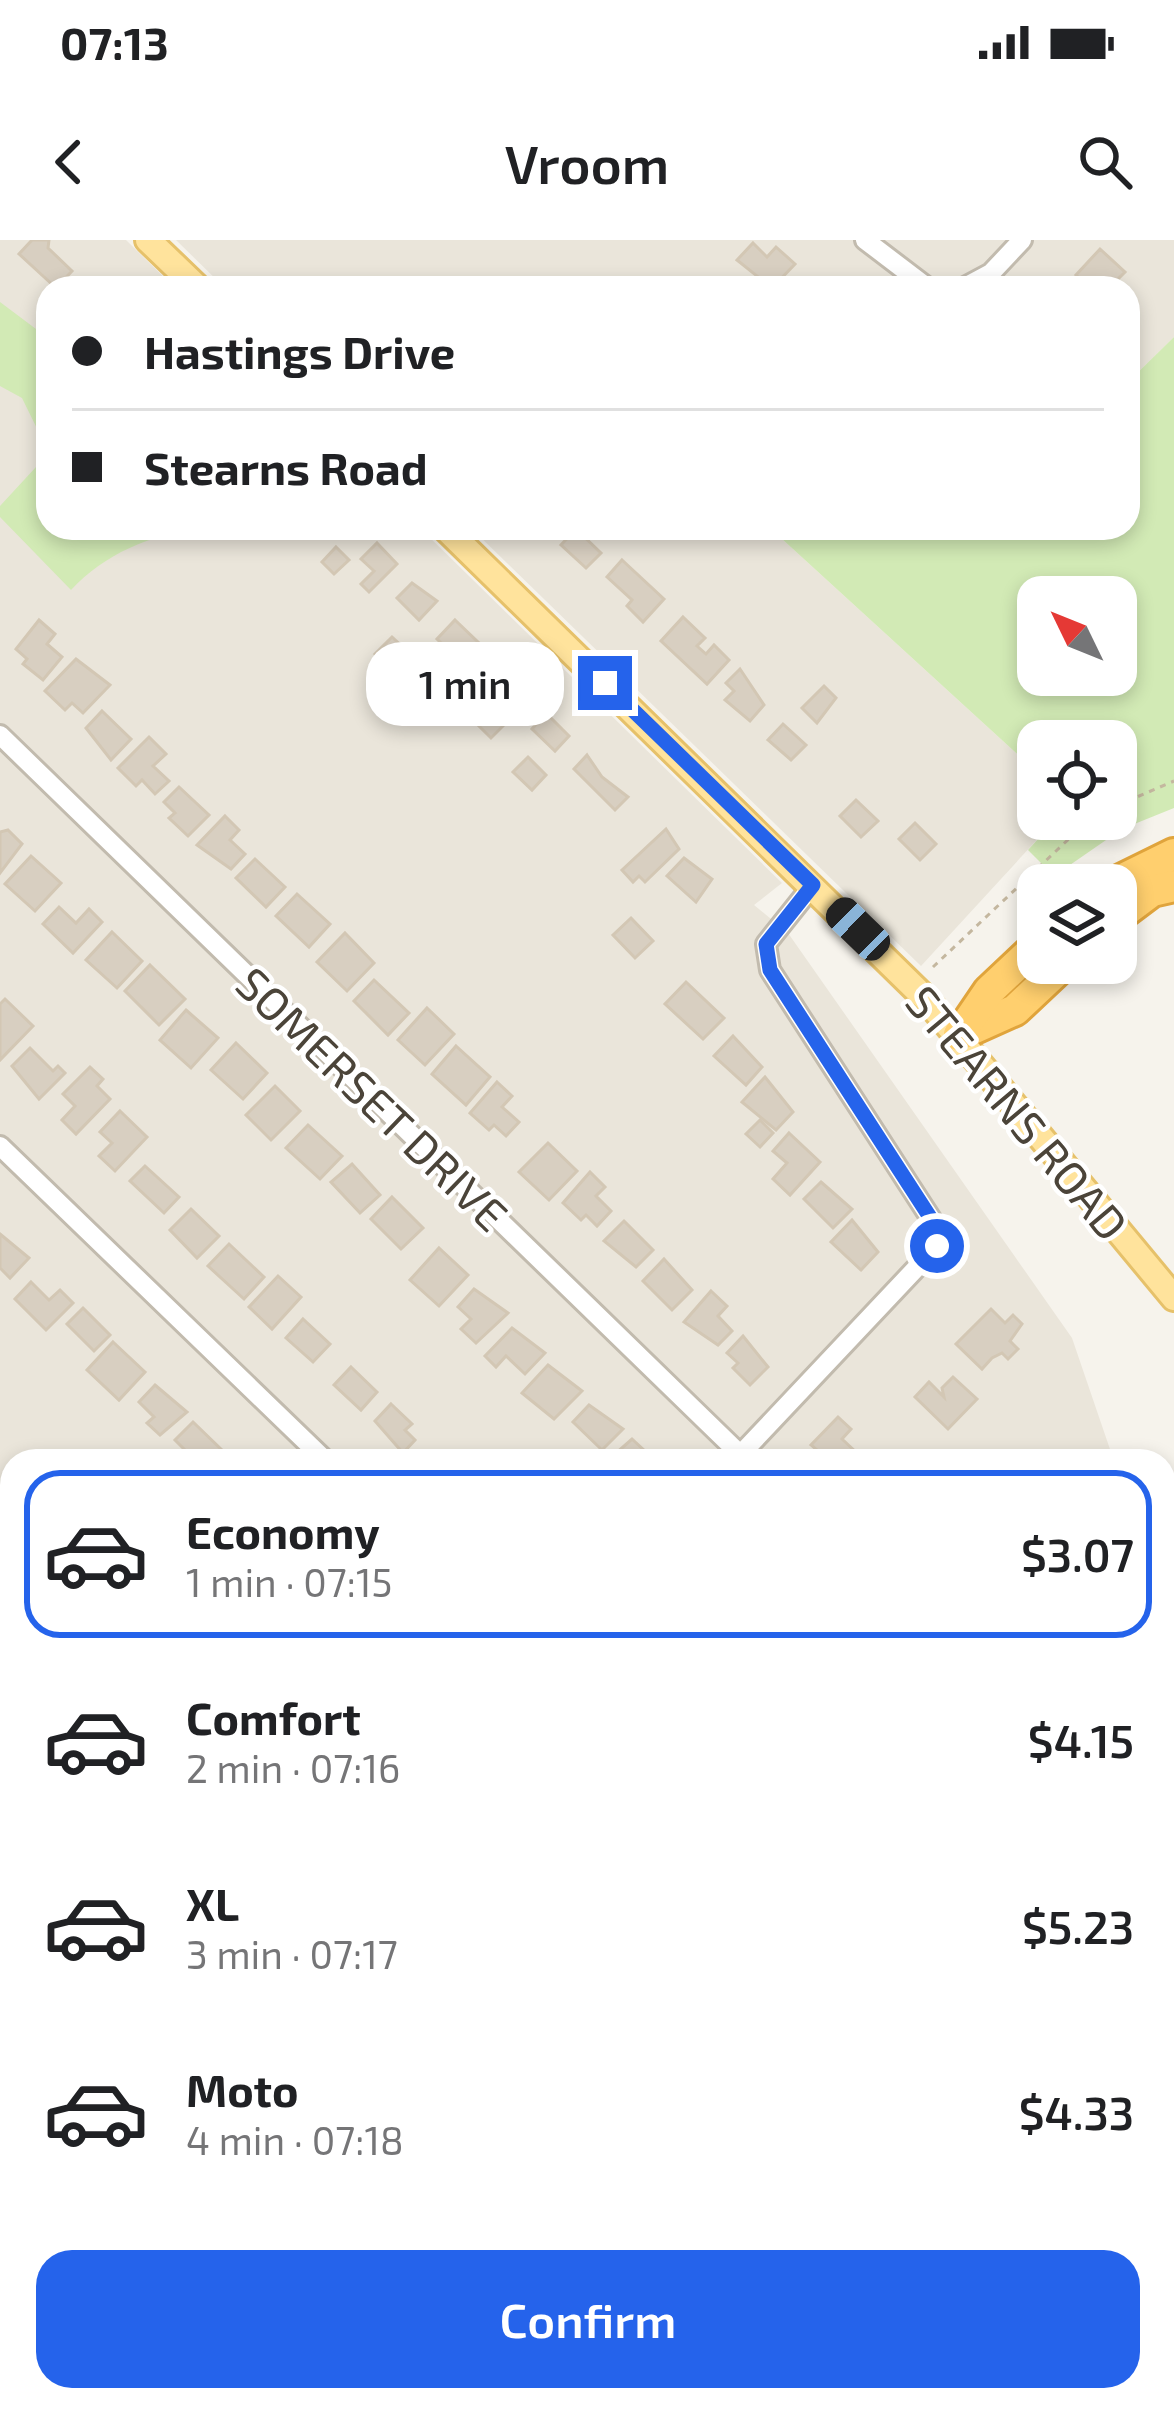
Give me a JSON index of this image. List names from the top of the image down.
{
  "streets": {
    "main road": ["STEARNS ROAD"],
    "street": ["SOMERSET DRIVE"]
  },
  "north": "top left",
  "page": {
    "status": "07:13",
    "header": "Vroom",
    "banner": ["Hastings Drive", "Stearns Road"],
    "bubble": "1 min",
    "list": [
      {
        "name": "Economy",
        "note": "1 min · 07:15",
        "value": "$3.07"
      },
      {
        "name": "Comfort",
        "note": "2 min · 07:16",
        "value": "$4.15"
      },
      {
        "name": "XL",
        "note": "3 min · 07:17",
        "value": "$5.23"
      },
      {
        "name": "Moto",
        "note": "4 min · 07:18",
        "value": "$4.33"
      }
    ],
    "buttons": "Confirm"
  }
}
